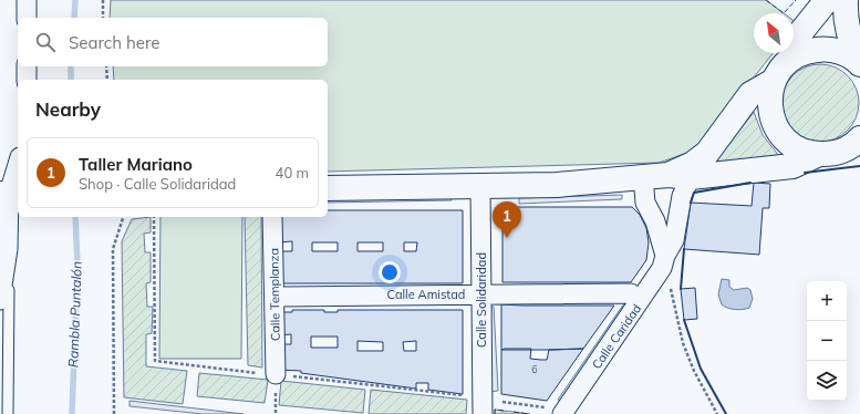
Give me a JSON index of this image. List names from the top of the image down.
{
  "streets": {
    "street": [
      "Calle Templanza",
      "Calle Amistad",
      "Calle Solidaridad",
      "Calle Caridad"
    ]
  },
  "crossings": [
    ["Calle Templanza", "Calle Amistad"],
    ["Calle Amistad", "Calle Solidaridad"]
  ],
  "water": ["Rambla Puntalón"],
  "house_numbers": ["6"],
  "north": "top left",
  "page": {
    "search": "Search here",
    "heading": "Nearby",
    "list": [
      {
        "mark": "1",
        "name": "Taller Mariano",
        "note": "Shop · Calle Solidaridad",
        "value": "40 m"
      }
    ],
    "pins": "1",
    "map_buttons": ["+", "−"]
  }
}
